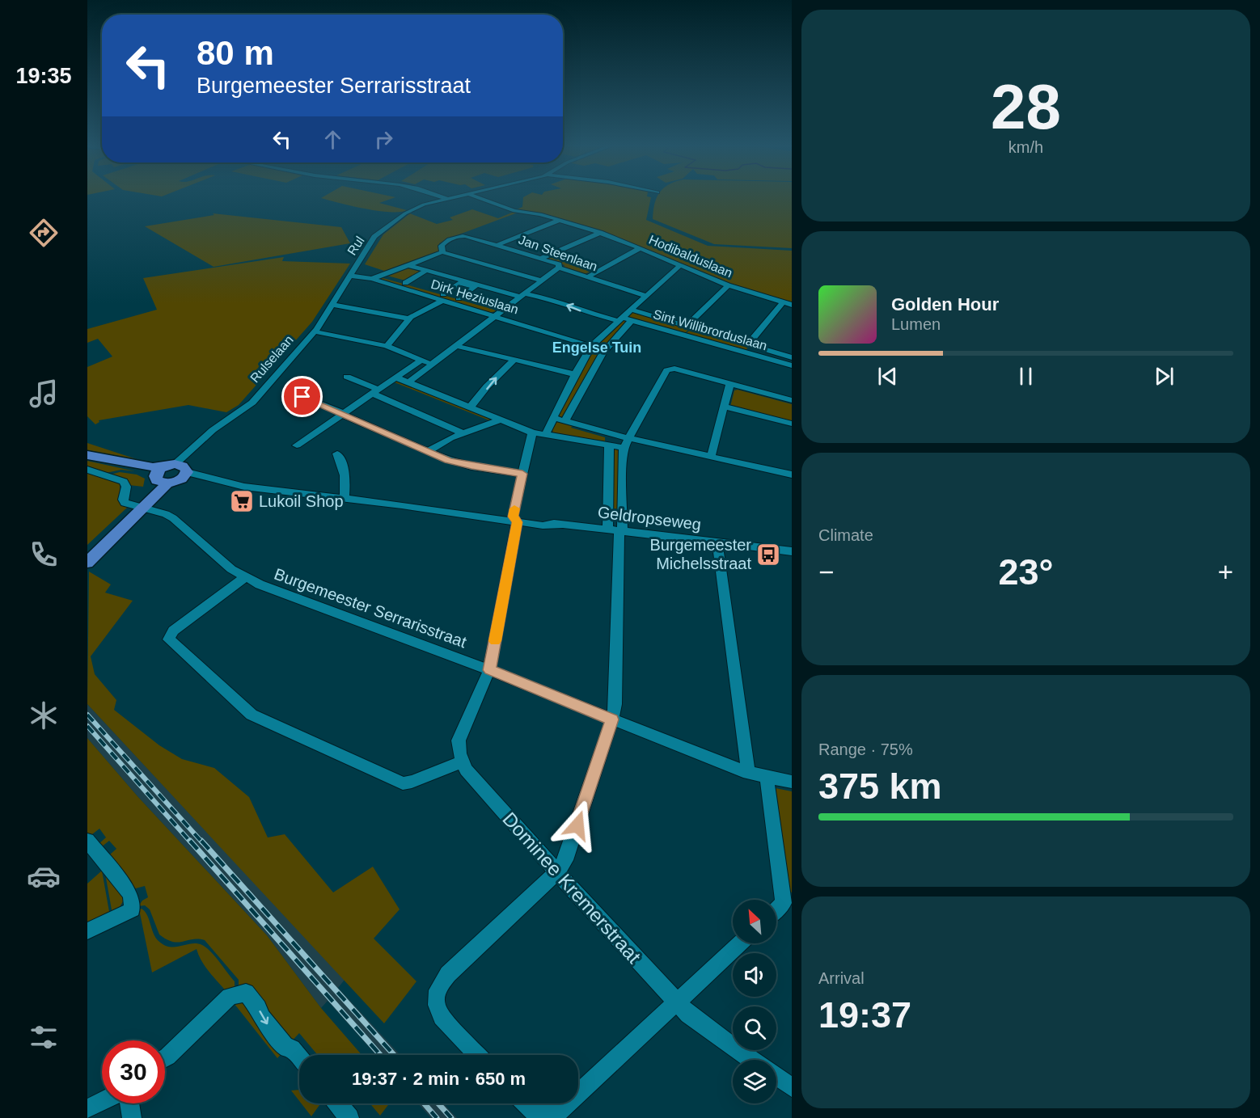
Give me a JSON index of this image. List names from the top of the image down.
{
  "streets": {
    "main road": ["Geldropseweg"],
    "street": [
      "Rul",
      "Jan Steenlaan",
      "Hodibalduslaan",
      "Dirk Heziuslaan",
      "Sint Willibrorduslaan",
      "Rulselaan",
      "Burgemeester Serrarisstraat",
      "Dominee Kremerstraat"
    ]
  },
  "crossings": [
    ["Rul", "Dirk Heziuslaan"],
    ["Rul", "Rulselaan"],
    ["Dirk Heziuslaan", "Sint Willibrorduslaan"],
    ["Dirk Heziuslaan", "Rulselaan"],
    ["Rulselaan", "Geldropseweg"]
  ],
  "districts": ["Engelse Tuin"],
  "places": {
    "supermarket": ["Lukoil Shop"],
    "bus stop": ["Burgemeester Michelsstraat"]
  },
  "north": "top left",
  "page": {
    "tabs": "19:35",
    "tile": [
      ["28", "km/h"],
      "Climate",
      ["Range · 75%", "375 km"],
      ["Arrival", "19:37"]
    ],
    "turn": ["80 m", "Burgemeester Serrarisstraat"],
    "song": ["Golden Hour", "Lumen"],
    "heat": ["−", "23°", "+"],
    "limit": "30",
    "trip": "19:37 · 2 min · 650 m"
  }
}
